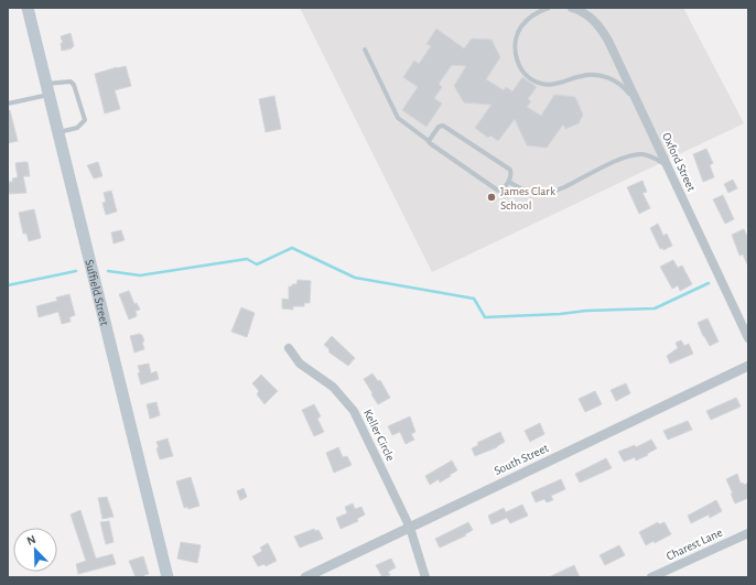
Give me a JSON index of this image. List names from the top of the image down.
{
  "streets": {
    "main road": ["Suffield Street"],
    "street": [
      "Oxford Street",
      "Keller Circle",
      "South Street",
      "Charest Lane"
    ]
  },
  "crossings": [
    ["Keller Circle", "South Street"]
  ],
  "places": ["James Clark School"],
  "north": "top left"
}
